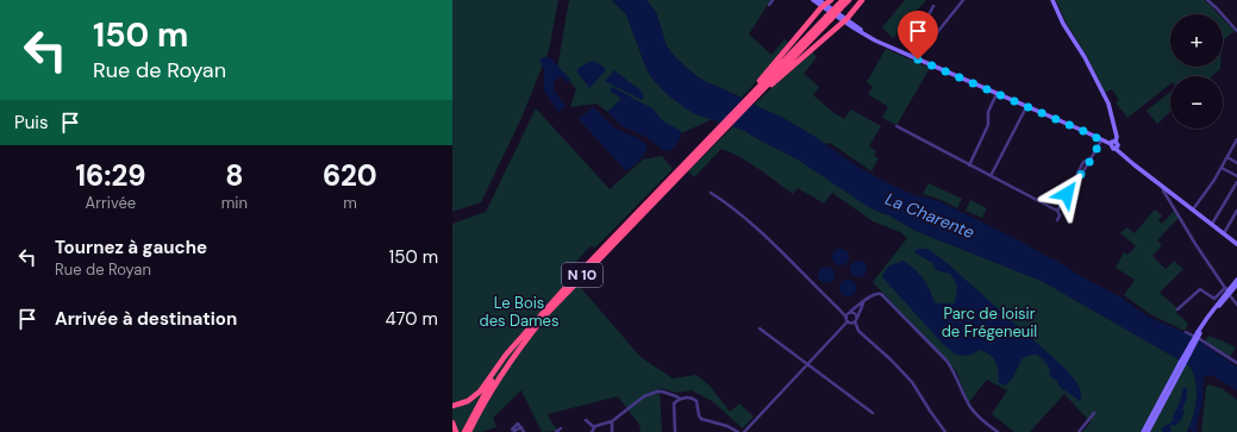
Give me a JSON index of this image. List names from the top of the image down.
{
  "streets": {
    "highway": ["N 10"]
  },
  "water": ["La Charente"],
  "parks": ["Le Bois des Dames", "Parc de loisir de Frégeneuil"],
  "page": {
    "turn": ["150 m", "Rue de Royan"],
    "map_buttons": ["+", "−"],
    "then": "Puis",
    "eta": [
      "16:29",
      "Arrivée",
      "8",
      "min",
      "620",
      "m"
    ],
    "list": [
      {
        "name": "Tournez à gauche",
        "note": "Rue de Royan",
        "value": "150 m"
      },
      {
        "name": "Arrivée à destination",
        "value": "470 m"
      }
    ]
  }
}
